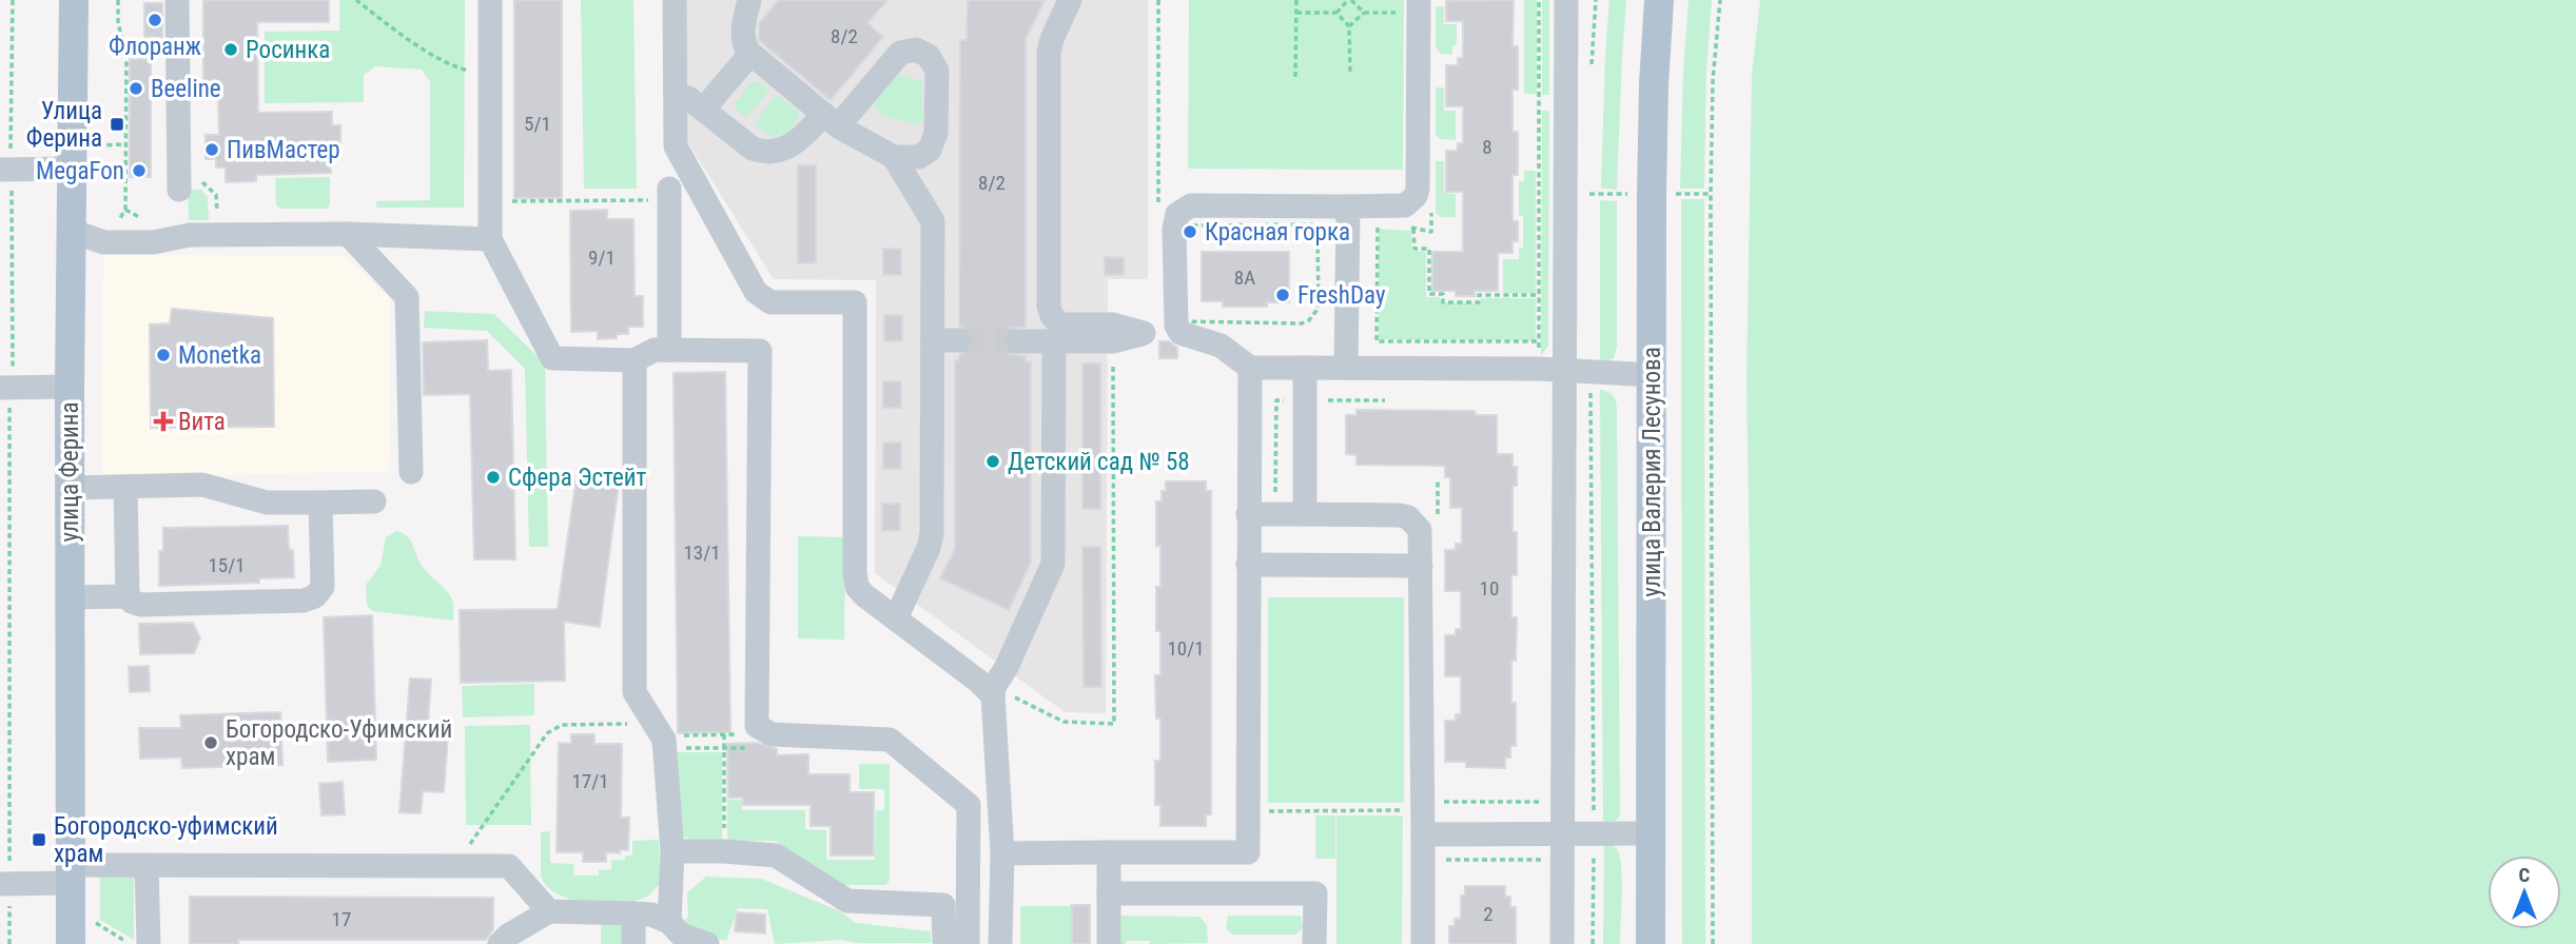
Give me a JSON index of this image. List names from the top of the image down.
{
  "streets": {
    "main road": ["улица Ферина", "улица Валерия Лесунова"]
  },
  "places": {
    "other": [
      "Флоранж",
      "Росинка",
      "Beeline",
      "ПивМастер",
      "MegaFon",
      "Красная горка",
      "FreshDay",
      "Monetka",
      "Детский сад № 58",
      "Сфера Эстейт",
      "Богородско-Уфимский храм"
    ],
    "transit": ["Улица Ферина", "Богородско-уфимский храм"],
    "health": ["Вита"]
  },
  "house_numbers": [
    "8/2",
    "5/1",
    "8",
    "8/2",
    "9/1",
    "8А",
    "13/1",
    "15/1",
    "10",
    "10/1",
    "17/1",
    "2",
    "17"
  ],
  "north": "top"
}
